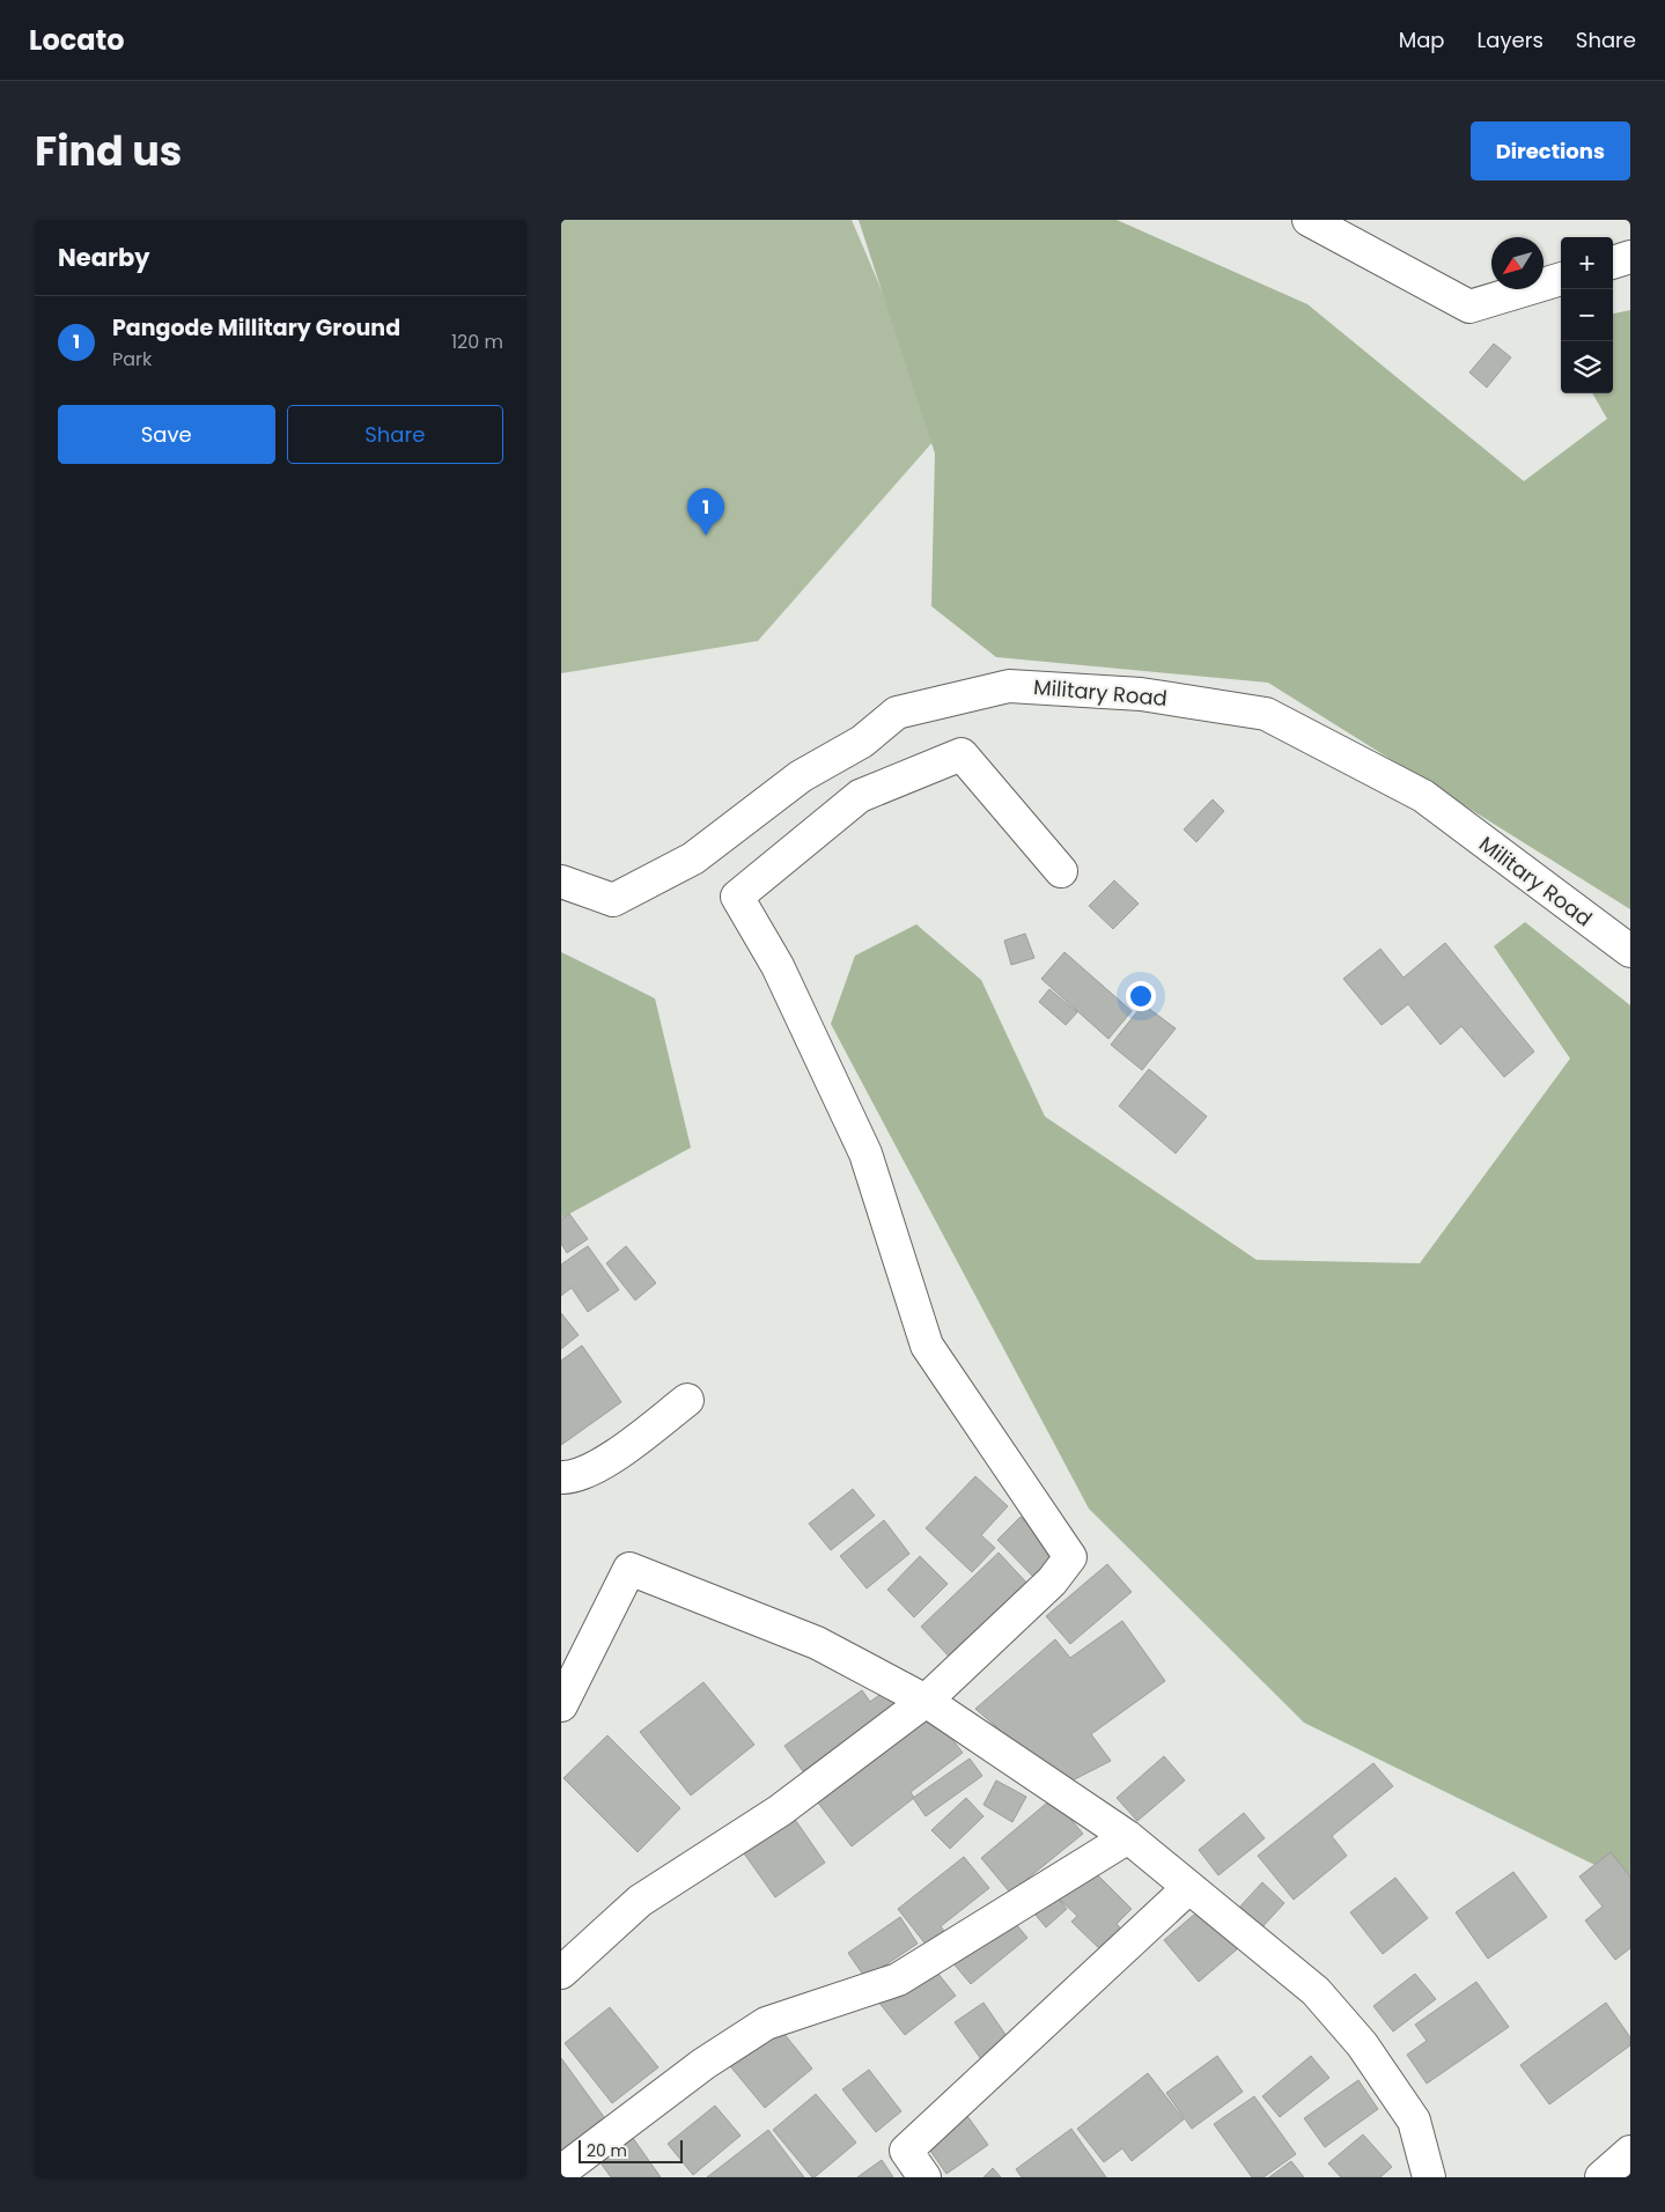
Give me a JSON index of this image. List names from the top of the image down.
{
  "streets": {
    "street": ["Military Road"]
  },
  "scale_bar": "20 m",
  "north": "bottom left",
  "page": {
    "header": "Locato",
    "nav": ["Map", "Layers", "Share"],
    "title": "Find us",
    "buttons": [
      "Directions",
      ["Save", "Share"]
    ],
    "heading": "Nearby",
    "map_buttons": ["+", "−"],
    "list": [
      {
        "mark": "1",
        "name": "Pangode Millitary Ground",
        "note": "Park",
        "value": "120 m"
      }
    ],
    "pins": "1",
    "scale": "20 m"
  }
}
